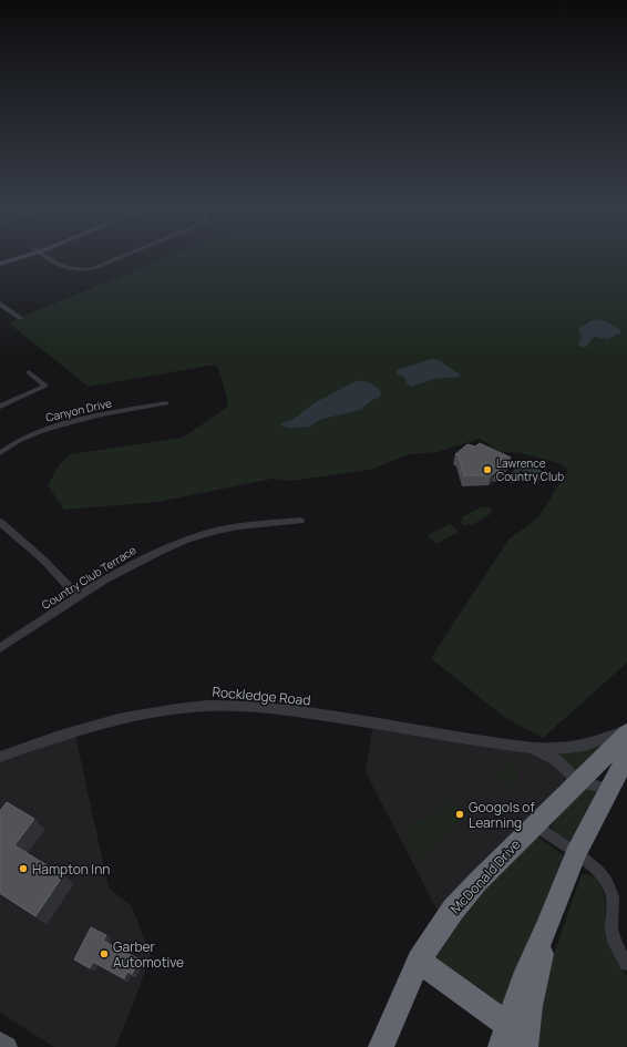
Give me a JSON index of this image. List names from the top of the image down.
{
  "streets": {
    "highway": ["McDonald Drive"],
    "street": ["Canyon Drive", "Country Club Terrace", "Rockledge Road"]
  },
  "places": [
    "Lawrence Country Club",
    "Googols of Learning",
    "Hampton Inn",
    "Garber Automotive"
  ]
}
